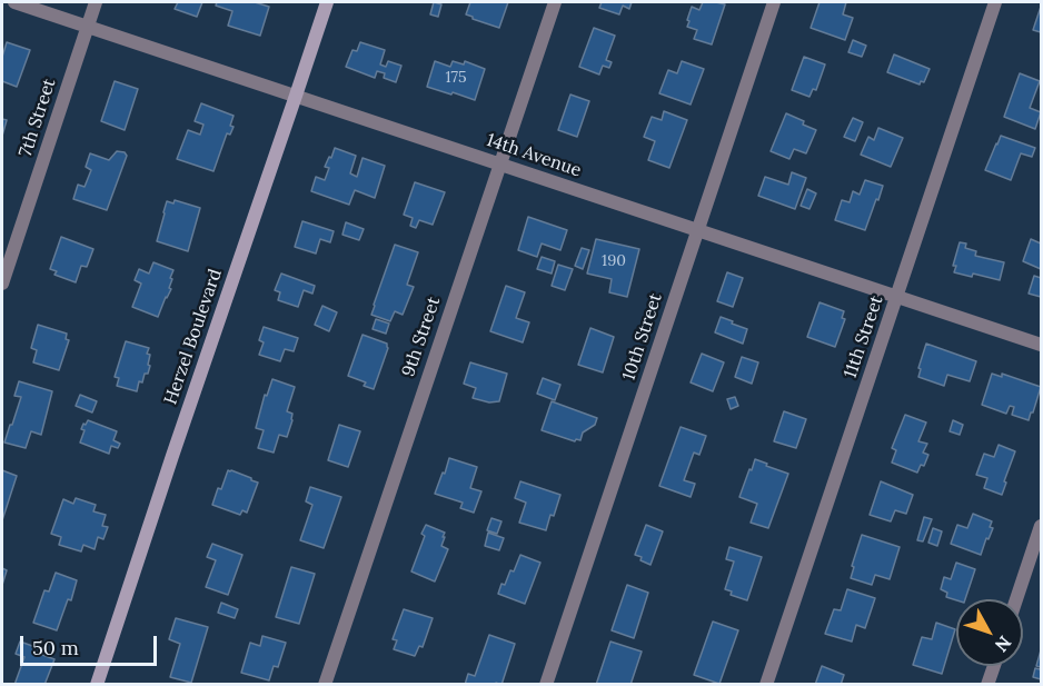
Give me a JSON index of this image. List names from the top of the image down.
{
  "streets": {
    "street": [
      "7th Street",
      "14th Avenue",
      "Herzel Boulevard",
      "9th Street",
      "10th Street",
      "11th Street"
    ]
  },
  "crossings": [
    ["7th Street", "14th Avenue"],
    ["14th Avenue", "Herzel Boulevard"],
    ["14th Avenue", "9th Street"],
    ["14th Avenue", "10th Street"],
    ["14th Avenue", "11th Street"]
  ],
  "house_numbers": ["175", "190"],
  "scale_bar": "50 m",
  "north": "bottom right"
}
